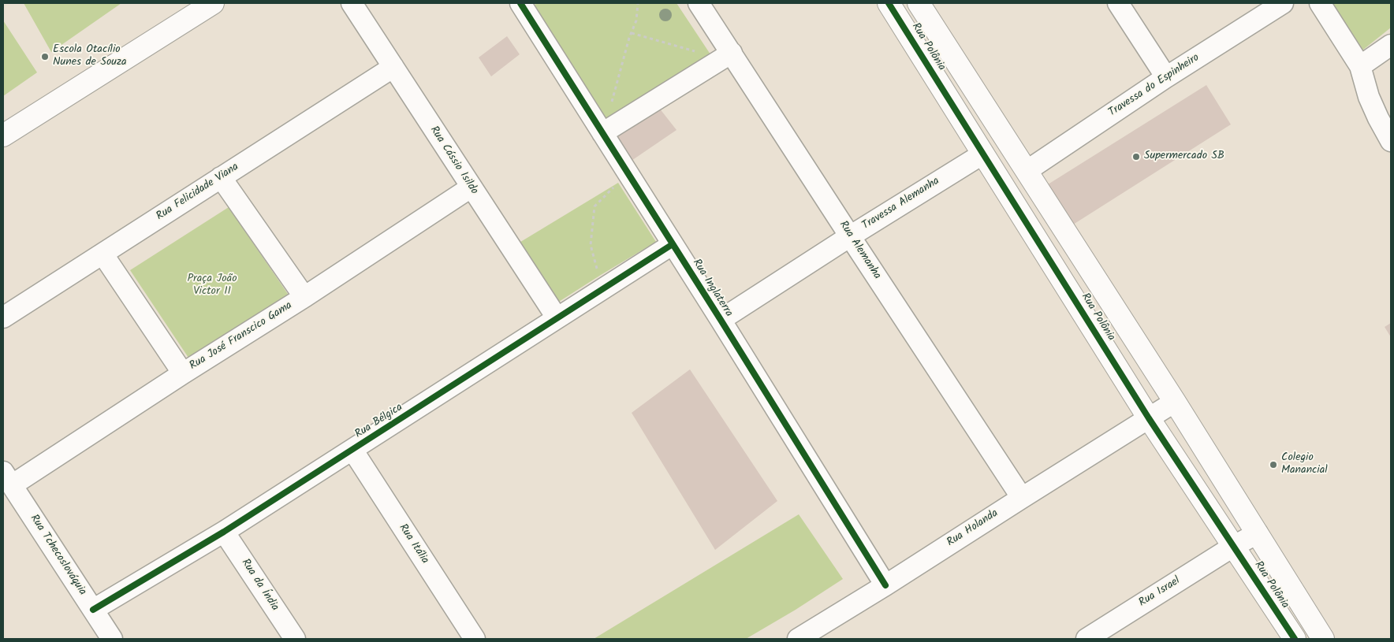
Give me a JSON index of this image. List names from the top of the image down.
{
  "streets": {
    "street": [
      "Rua Polônia",
      "Travessa do Espinheiro",
      "Rua Cássio Isildo",
      "Rua Felicidade Viana",
      "Travessa Alemanha",
      "Rua Alemanha",
      "Rua Inglaterra",
      "Rua José Franscico Gama",
      "Rua Bélgica",
      "Rua Holanda",
      "Rua Itália",
      "Rua Tchecoslováquia",
      "Rua da Índia",
      "Rua Israel"
    ]
  },
  "crossings": [
    ["Rua Polônia", "Travessa do Espinheiro"],
    ["Rua Polônia", "Travessa Alemanha"],
    ["Rua Polônia", "Rua Holanda"],
    ["Rua Polônia", "Rua Israel"],
    ["Rua Cássio Isildo", "Rua Felicidade Viana"],
    ["Rua Cássio Isildo", "Rua José Franscico Gama"],
    ["Rua Cássio Isildo", "Rua Bélgica"],
    ["Travessa Alemanha", "Rua Alemanha"],
    ["Travessa Alemanha", "Rua Inglaterra"],
    ["Rua Alemanha", "Rua Holanda"],
    ["Rua Inglaterra", "Rua Bélgica"],
    ["Rua Inglaterra", "Rua Holanda"],
    ["Rua José Franscico Gama", "Rua Tchecoslováquia"],
    ["Rua Bélgica", "Rua Itália"],
    ["Rua Bélgica", "Rua Tchecoslováquia"],
    ["Rua Bélgica", "Rua da Índia"]
  ],
  "parks": ["Praça João Victor II"],
  "places": ["Escola Otacílio Nunes de Souza", "Supermercado SB", "Colegio Manancial"]
}
